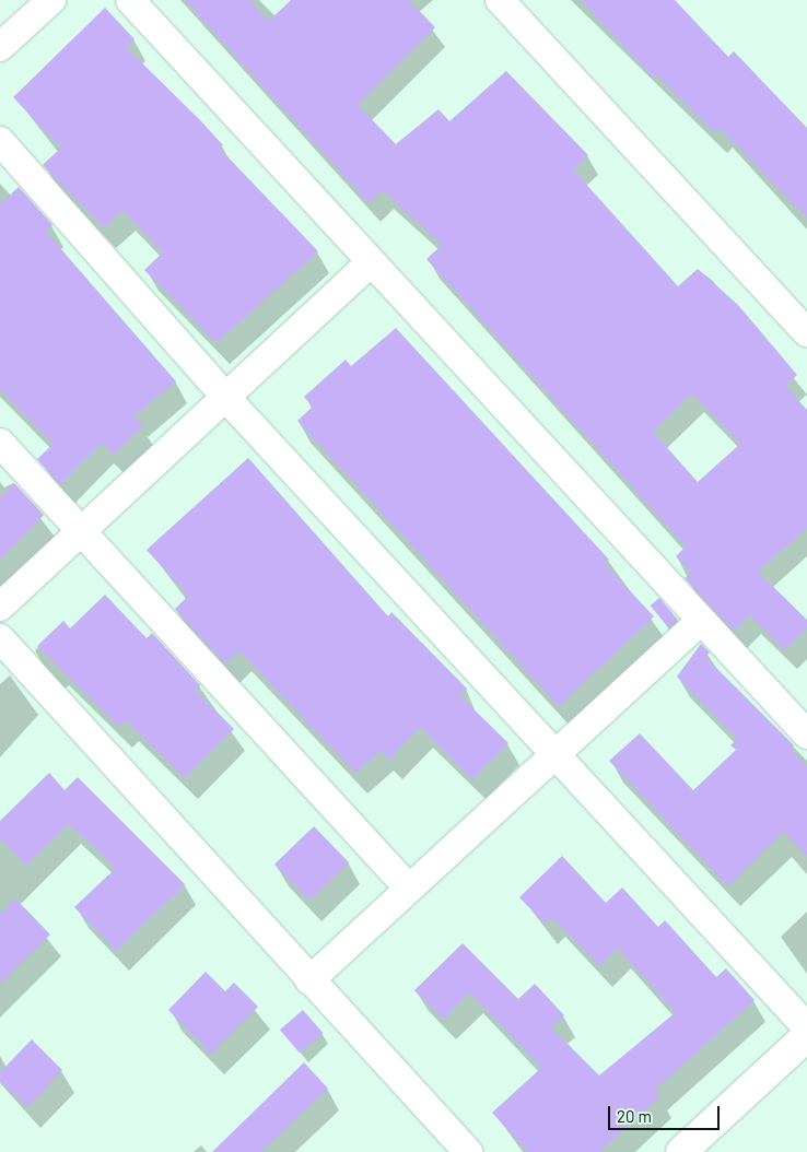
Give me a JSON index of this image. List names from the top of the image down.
{
  "scale_bar": "20 m"
}
